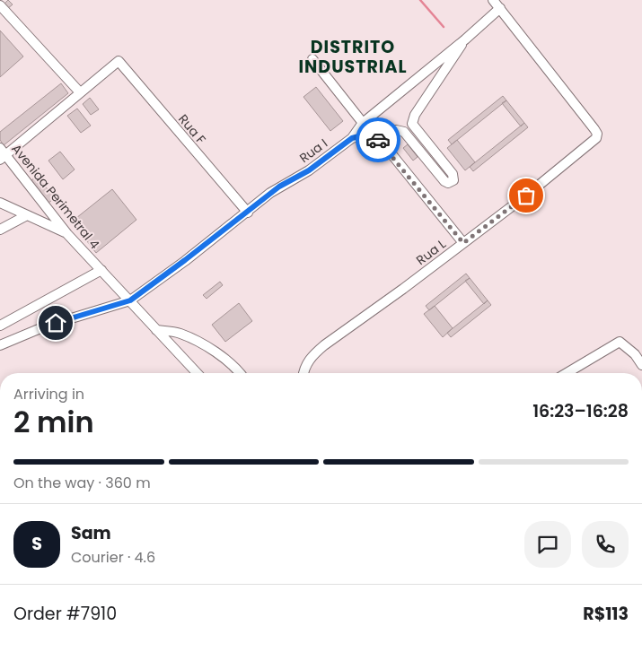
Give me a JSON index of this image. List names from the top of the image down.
{
  "streets": {
    "street": [
      "Rua F",
      "Rua I",
      "Avenida Perimetral 4",
      "Rua L"
    ]
  },
  "crossings": [
    ["Rua F", "Rua I"],
    ["Rua I", "Avenida Perimetral 4"],
    ["Rua I", "Rua L"]
  ],
  "districts": ["DISTRITO INDUSTRIAL"],
  "page": {
    "heading": ["2 min", "Arriving in", "16:23–16:28"],
    "panel": [
      "Sam",
      "Courier · 4.6",
      "Order #7910",
      "R$113"
    ],
    "bar": "On the way · 360 m",
    "round": "S"
  }
}
